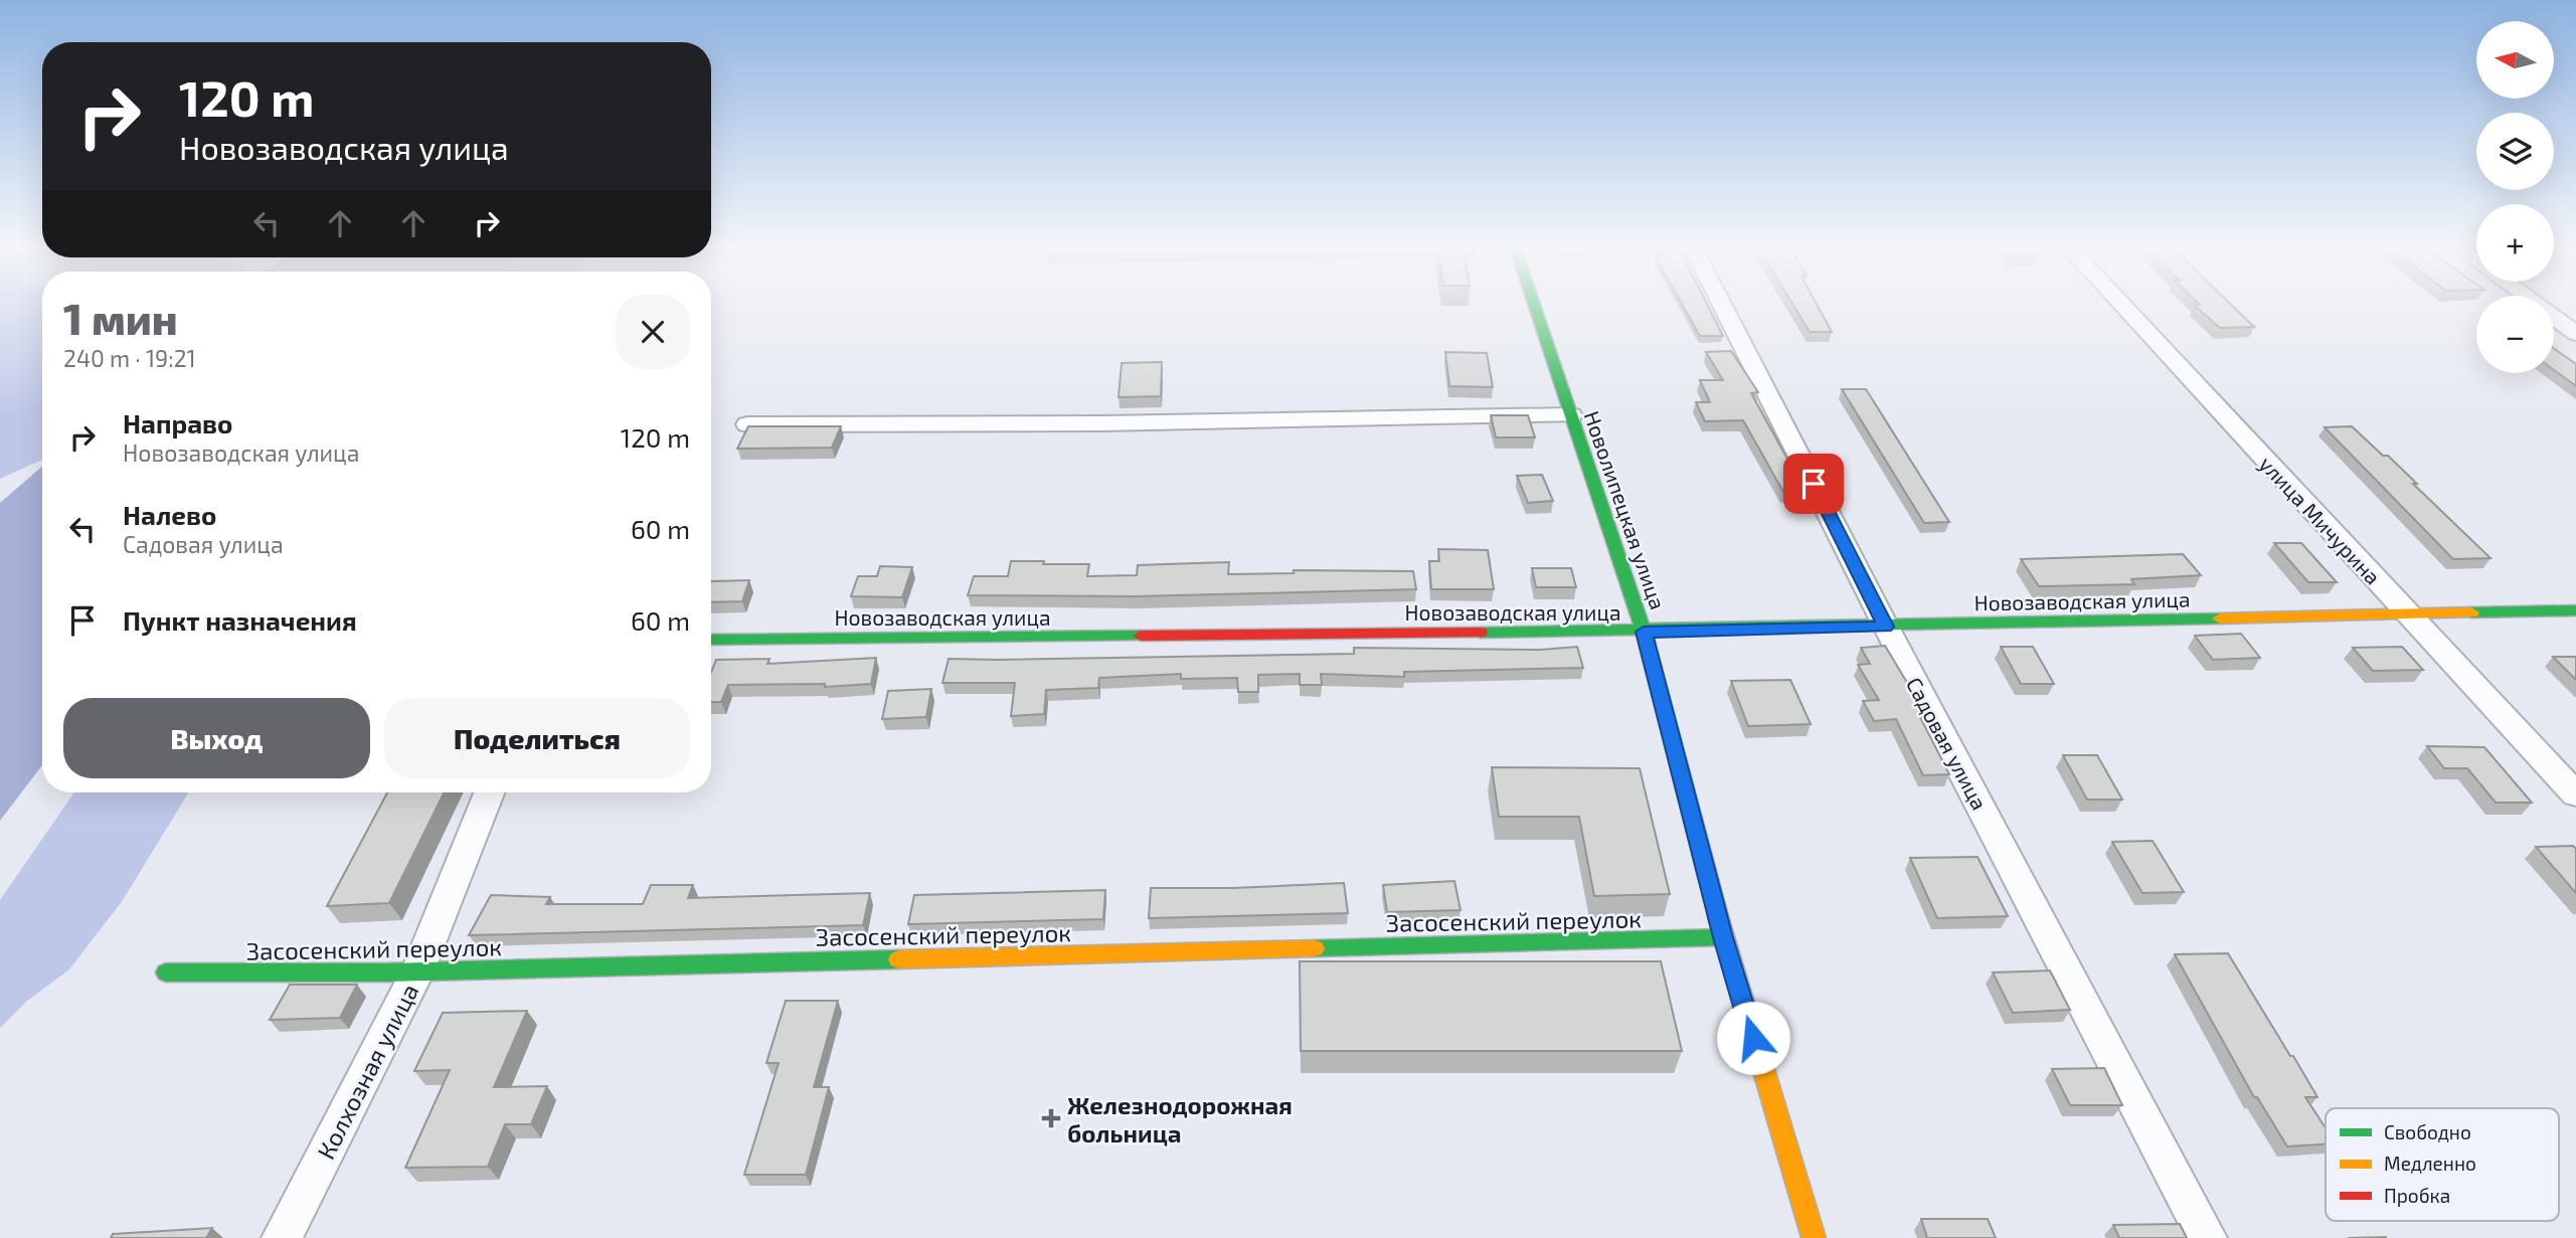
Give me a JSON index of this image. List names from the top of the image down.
{
  "streets": {
    "street": [
      "Новолипецкая улица",
      "улица Мичурина",
      "Новозаводская улица",
      "Садовая улица",
      "Засосенский переулок",
      "Колхозная улица"
    ]
  },
  "crossings": [
    ["Новолипецкая улица", "Новозаводская улица"],
    ["Новолипецкая улица", "Засосенский переулок"],
    ["улица Мичурина", "Новозаводская улица"],
    ["Новозаводская улица", "Садовая улица"],
    ["Засосенский переулок", "Колхозная улица"]
  ],
  "places": {
    "health": ["Железнодорожная больница"]
  },
  "legend": ["Свободно", "Медленно", "Пробка"],
  "north": "left",
  "page": {
    "map_buttons": ["+", "−"],
    "turn": ["120 m", "Новозаводская улица"],
    "heading": ["1 мин", "240 m · 19:21"],
    "list": [
      {
        "name": "Направо",
        "note": "Новозаводская улица",
        "value": "120 m"
      },
      {
        "name": "Налево",
        "note": "Садовая улица",
        "value": "60 m"
      },
      {
        "name": "Пункт назначения",
        "value": "60 m"
      }
    ],
    "buttons": ["Выход", "Поделиться"]
  }
}
